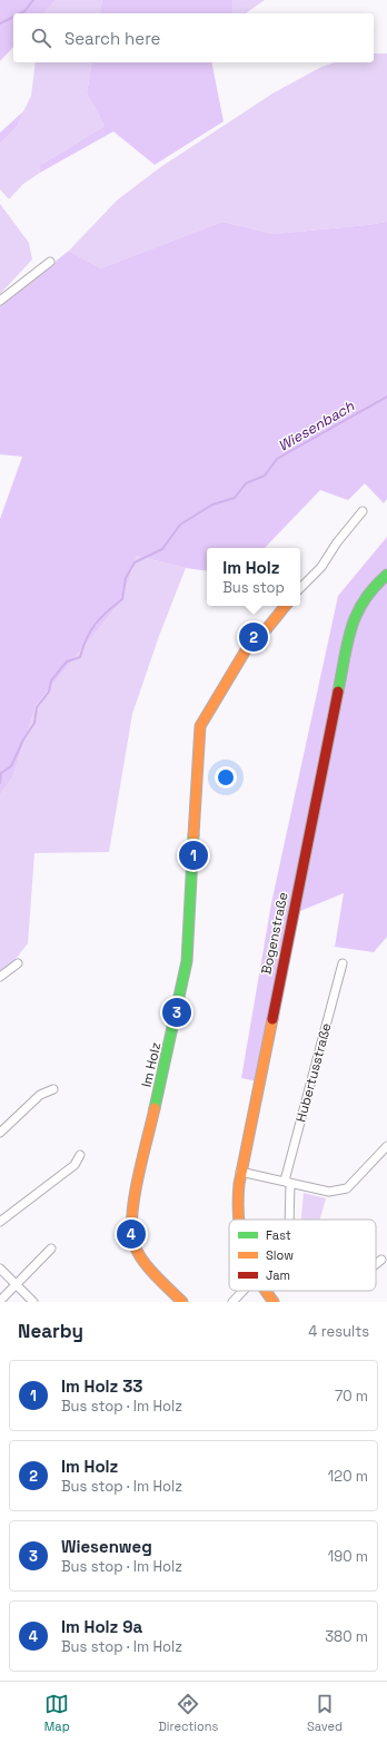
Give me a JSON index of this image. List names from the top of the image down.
{
  "streets": {
    "main road": ["Bogenstraße", "Im Holz"],
    "street": ["Hubertusstraße"]
  },
  "water": ["Wiesenbach"],
  "legend": ["Fast", "Slow", "Jam"],
  "page": {
    "search": "Search here",
    "popup": ["Im Holz", "Bus stop"],
    "pins": [
      "2",
      "1",
      "3",
      "4"
    ],
    "heading": ["Nearby", "4 results"],
    "list": [
      {
        "mark": "1",
        "name": "Im Holz 33",
        "note": "Bus stop · Im Holz",
        "value": "70 m"
      },
      {
        "mark": "2",
        "name": "Im Holz",
        "note": "Bus stop · Im Holz",
        "value": "120 m"
      },
      {
        "mark": "3",
        "name": "Wiesenweg",
        "note": "Bus stop · Im Holz",
        "value": "190 m"
      },
      {
        "mark": "4",
        "name": "Im Holz 9a",
        "note": "Bus stop · Im Holz",
        "value": "380 m"
      }
    ],
    "nav": ["Map", "Directions", "Saved"]
  }
}
